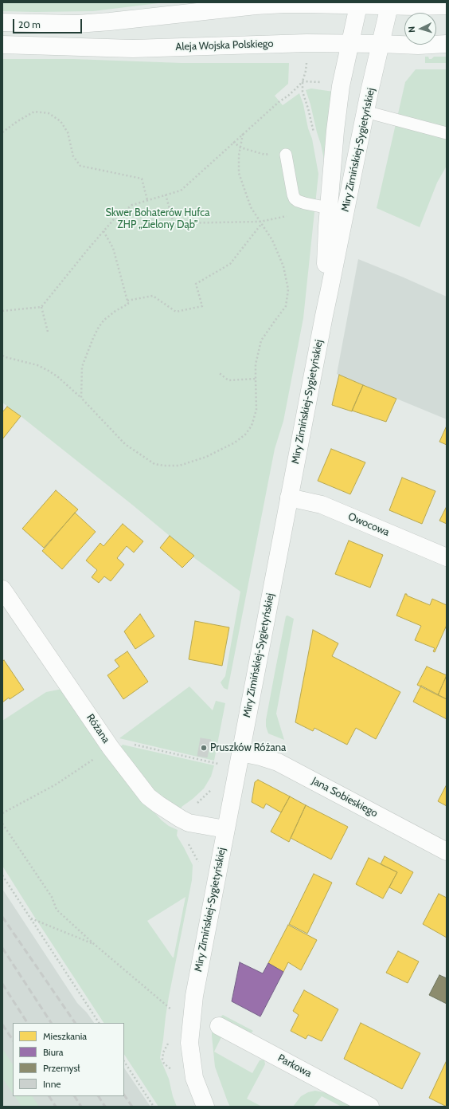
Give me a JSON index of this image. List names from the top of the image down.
{
  "streets": {
    "street": [
      "Aleja Wojska Polskiego",
      "Miry Zimińskiej-Sygietyńskiej",
      "Owocowa",
      "Różana",
      "Jana Sobieskiego",
      "Parkowa"
    ]
  },
  "crossings": [
    ["Aleja Wojska Polskiego", "Miry Zimińskiej-Sygietyńskiej"],
    ["Miry Zimińskiej-Sygietyńskiej", "Owocowa"],
    ["Miry Zimińskiej-Sygietyńskiej", "Różana"],
    ["Miry Zimińskiej-Sygietyńskiej", "Jana Sobieskiego"]
  ],
  "parks": ["Skwer Bohaterów Hufca ZHP „Zielony Dąb”"],
  "places": ["Pruszków Różana"],
  "legend": [
    "Mieszkania",
    "Biura",
    "Przemysł",
    "Inne"
  ],
  "scale_bar": "20 m",
  "north": "left"
}
